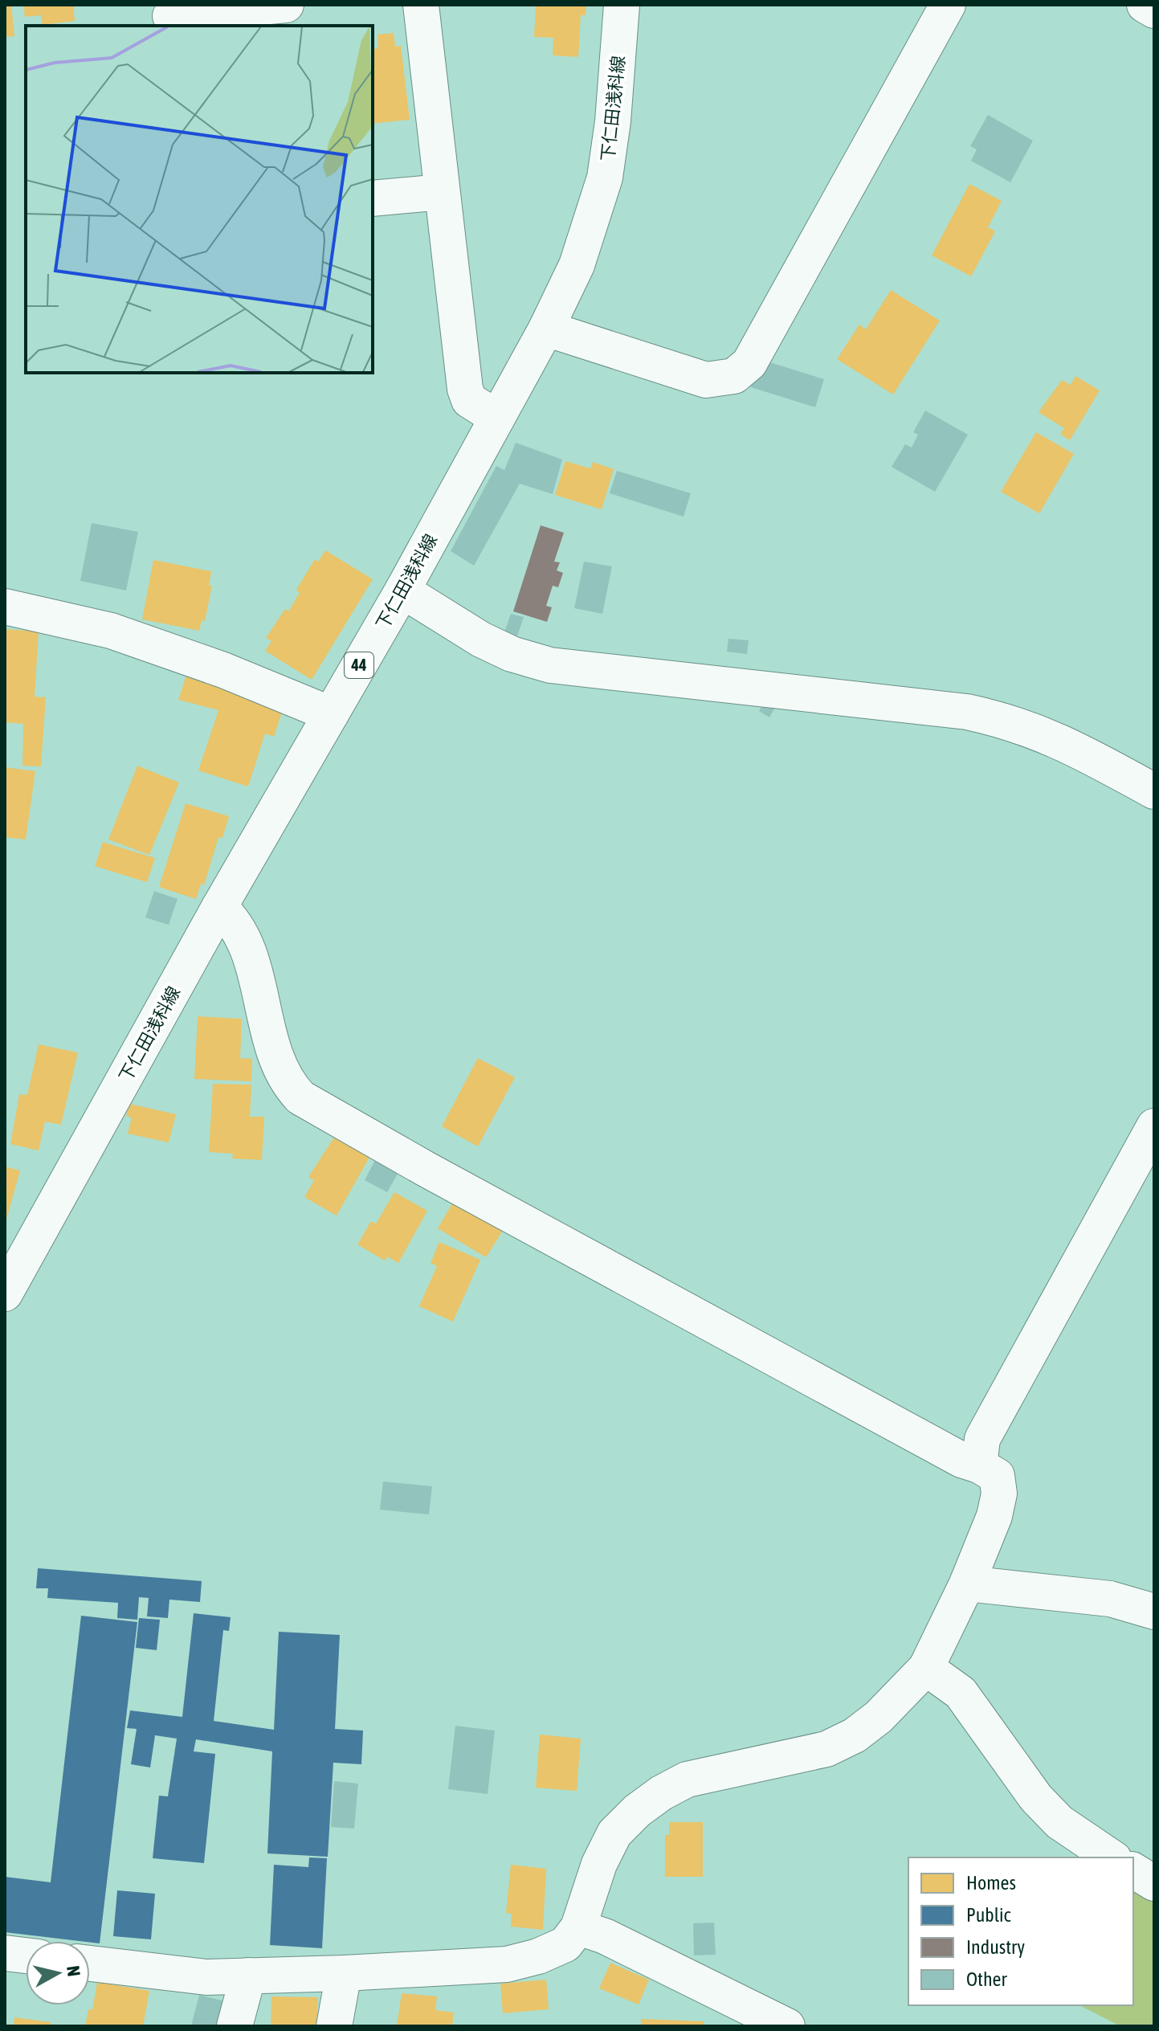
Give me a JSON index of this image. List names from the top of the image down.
{
  "streets": {
    "street": ["下仁田浅科線", "44"]
  },
  "legend": [
    "Homes",
    "Public",
    "Industry",
    "Other"
  ],
  "north": "right"
}
